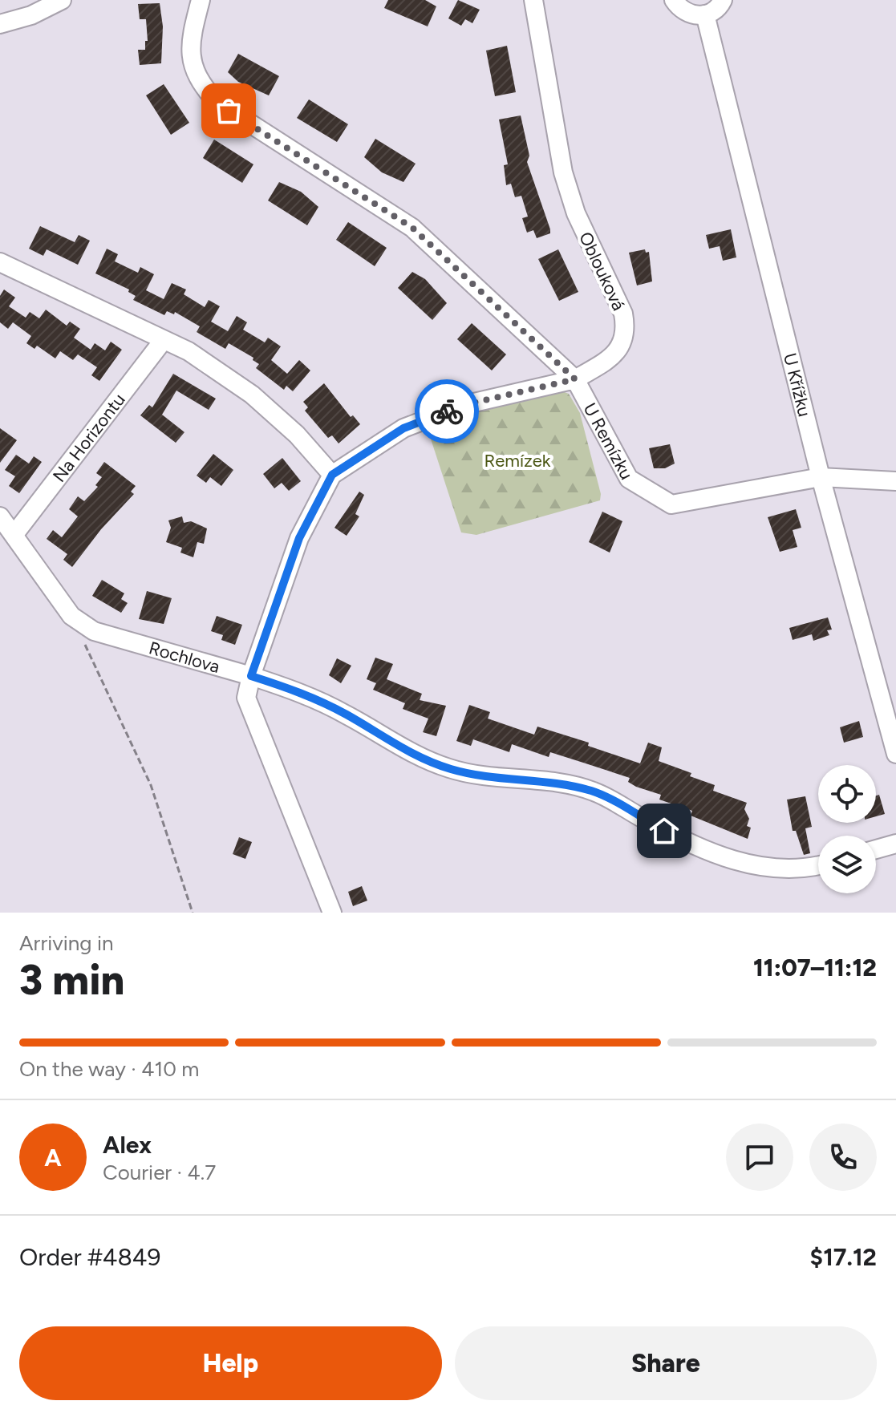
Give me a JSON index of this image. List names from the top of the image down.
{
  "streets": {
    "street": [
      "Oblouková",
      "U Křížku",
      "Na Horizontu",
      "U Remízku",
      "Rochlova"
    ]
  },
  "crossings": [
    ["Oblouková", "U Remízku"],
    ["U Křížku", "U Remízku"],
    ["Na Horizontu", "Rochlova"]
  ],
  "parks": ["Remízek"],
  "page": {
    "heading": ["3 min", "Arriving in", "11:07–11:12"],
    "panel": [
      "Alex",
      "Courier · 4.7",
      "Order #4849",
      "$17.12"
    ],
    "bar": "On the way · 410 m",
    "round": "A",
    "buttons": ["Help", "Share"]
  }
}
